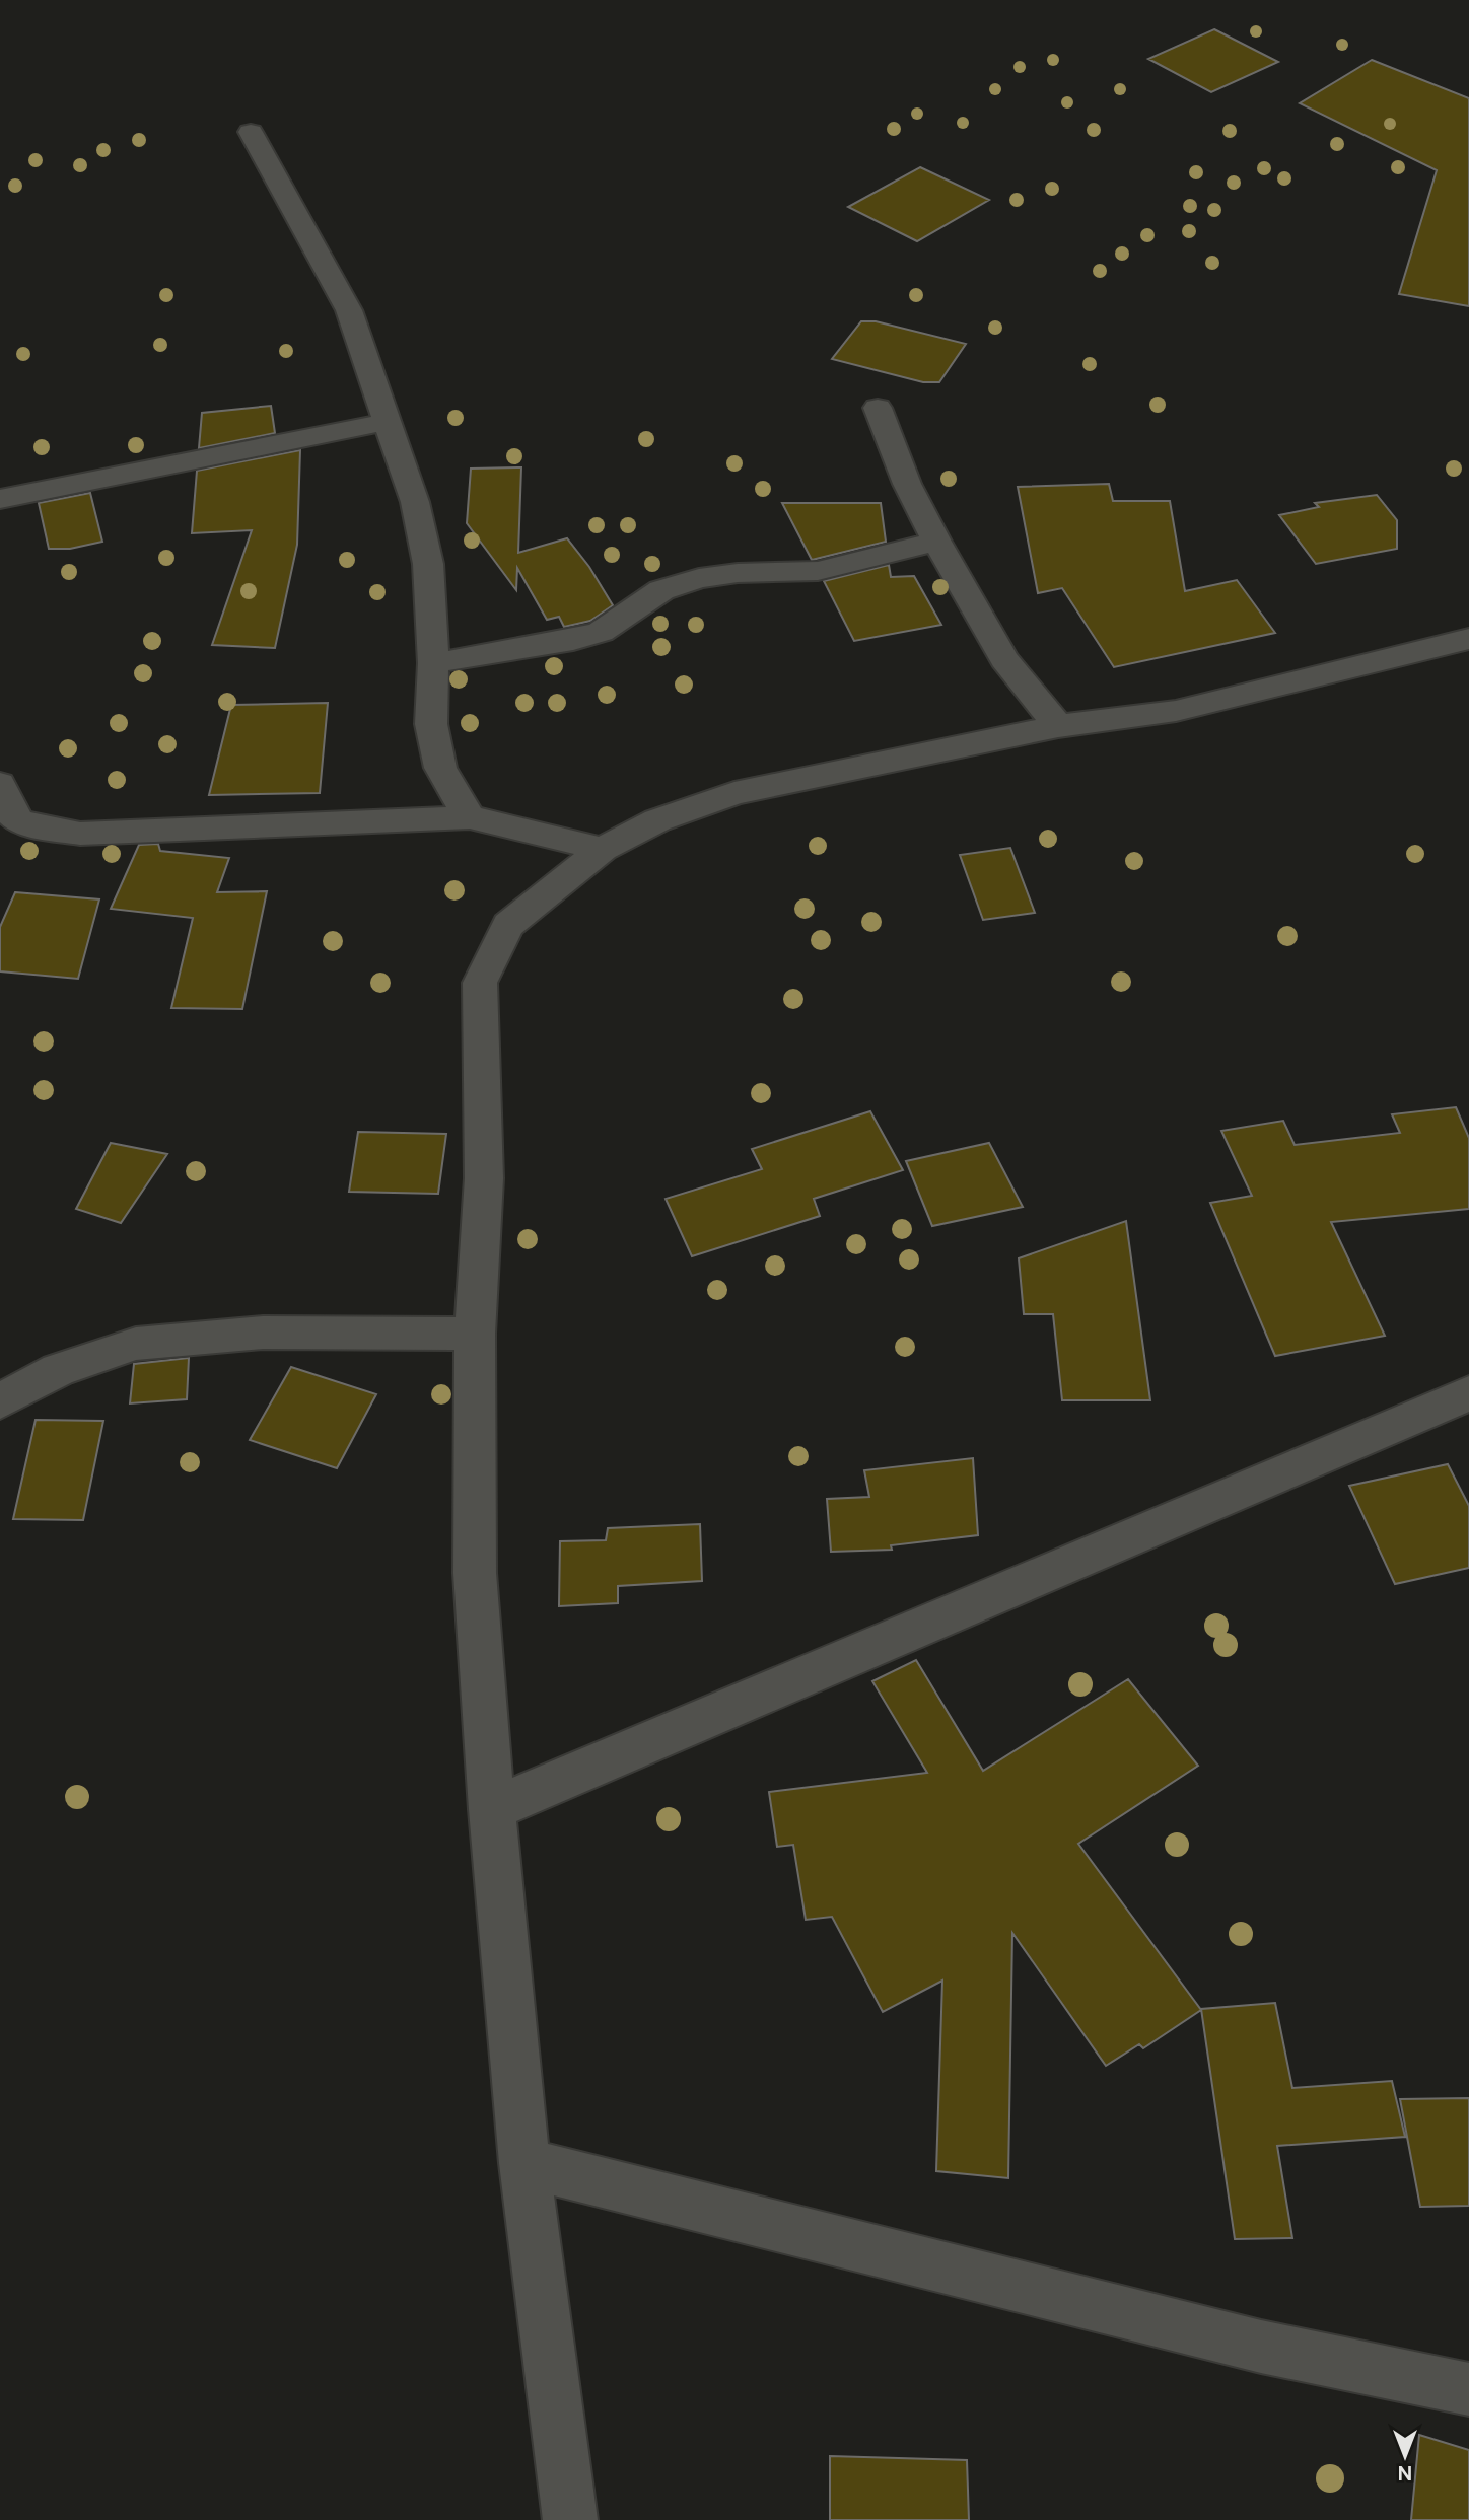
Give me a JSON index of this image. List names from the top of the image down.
{
  "north": "bottom"
}
